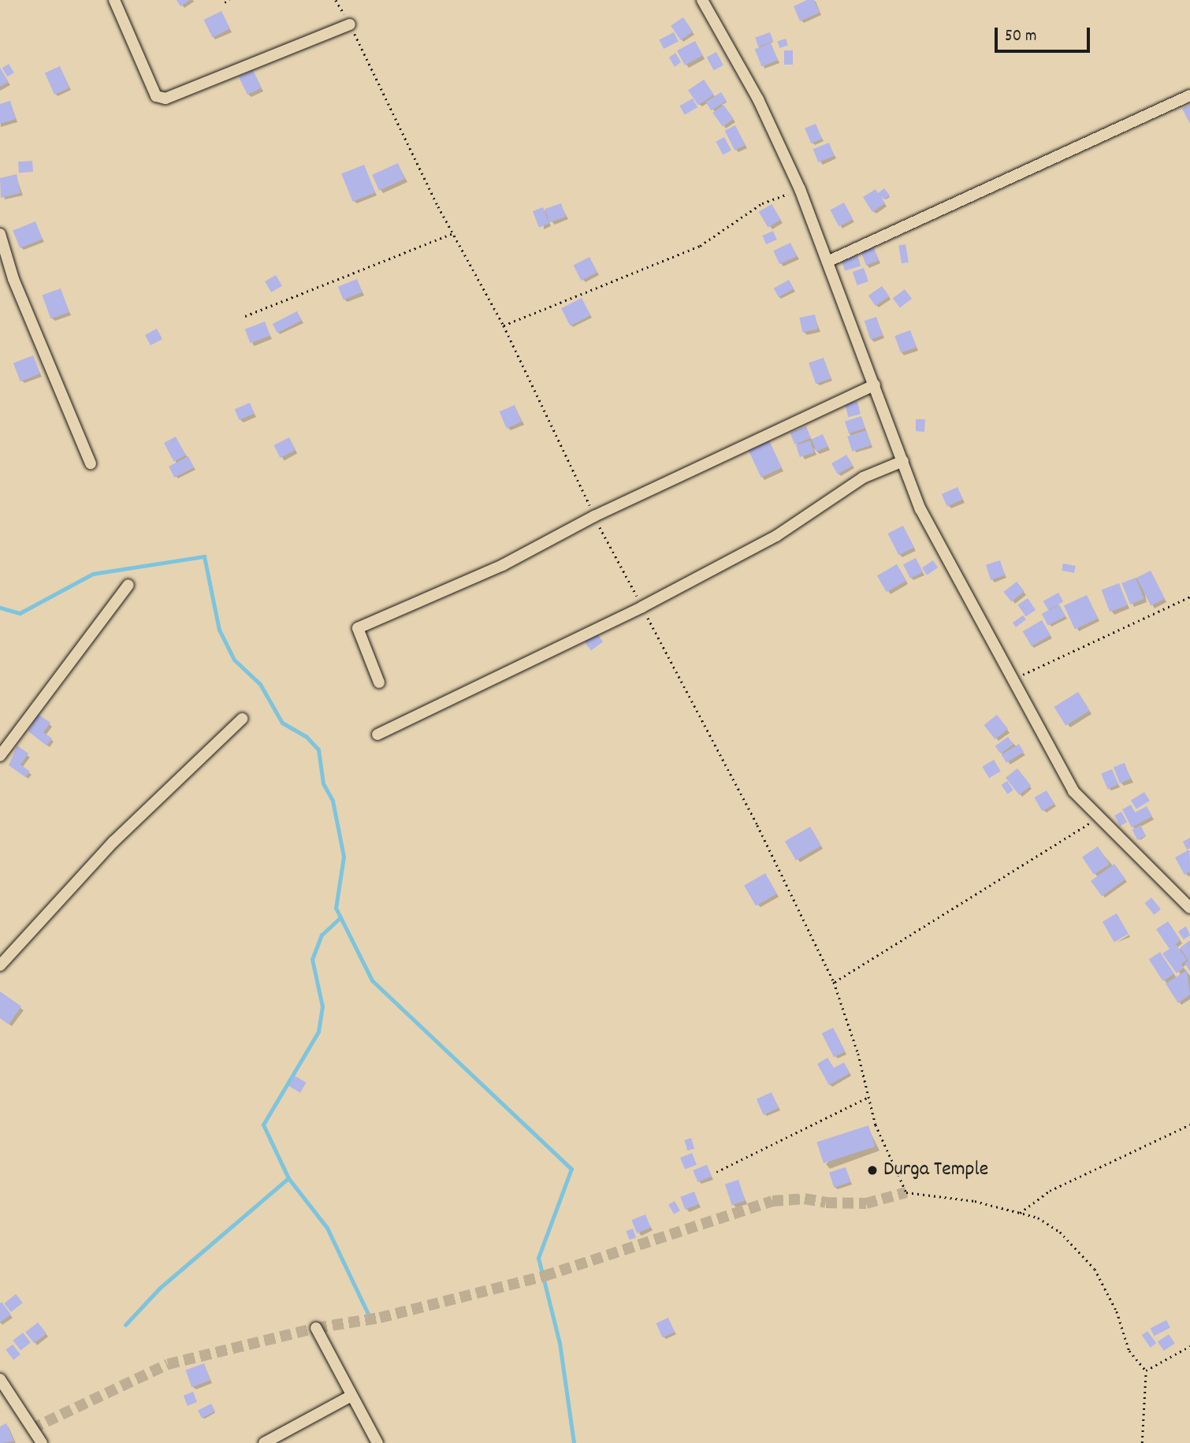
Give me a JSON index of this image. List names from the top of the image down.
{
  "places": ["Durga Temple"],
  "scale_bar": "50 m"
}
